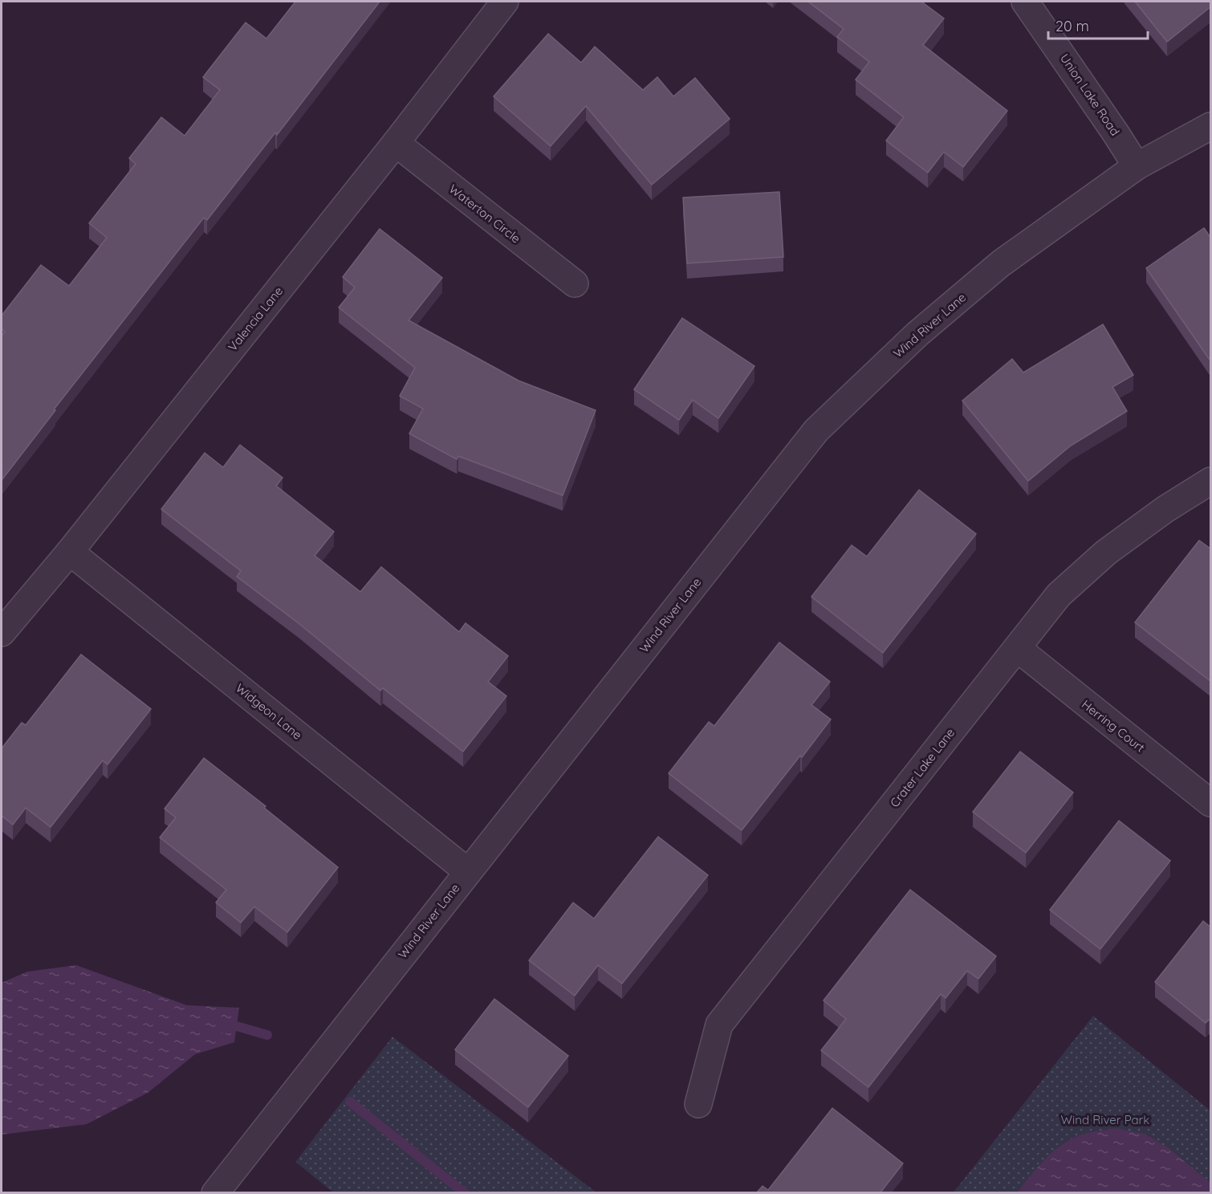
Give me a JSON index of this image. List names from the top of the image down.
{
  "streets": {
    "street": [
      "Union Lake Road",
      "Waterton Circle",
      "Valencia Lane",
      "Wind River Lane",
      "Widgeon Lane",
      "Herring Court",
      "Crater Lake Lane"
    ]
  },
  "crossings": [
    ["Union Lake Road", "Wind River Lane"],
    ["Waterton Circle", "Valencia Lane"],
    ["Valencia Lane", "Widgeon Lane"],
    ["Wind River Lane", "Widgeon Lane"],
    ["Herring Court", "Crater Lake Lane"]
  ],
  "parks": ["Wind River Park"],
  "scale_bar": "20 m"
}
